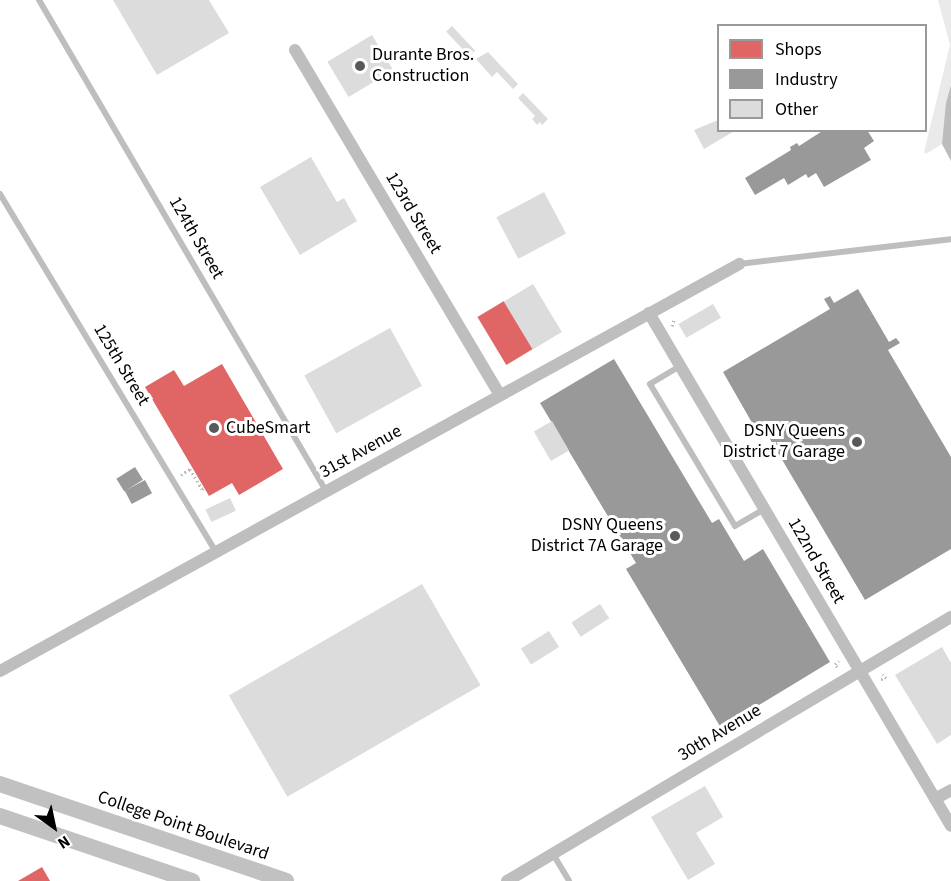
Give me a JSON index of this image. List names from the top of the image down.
{
  "streets": {
    "main road": ["College Point Boulevard"],
    "street": [
      "123rd Street",
      "31st Avenue",
      "122nd Street",
      "30th Avenue"
    ],
    "lane": ["124th Street", "125th Street"]
  },
  "crossings": [
    ["123rd Street", "31st Avenue"],
    ["124th Street", "31st Avenue"],
    ["125th Street", "31st Avenue"],
    ["31st Avenue", "122nd Street"],
    ["122nd Street", "30th Avenue"]
  ],
  "places": [
    "Durante Bros. Construction",
    "CubeSmart",
    "DSNY Queens District 7 Garage",
    "DSNY Queens District 7A Garage"
  ],
  "legend": ["Shops", "Industry", "Other"],
  "north": "bottom right"
}
